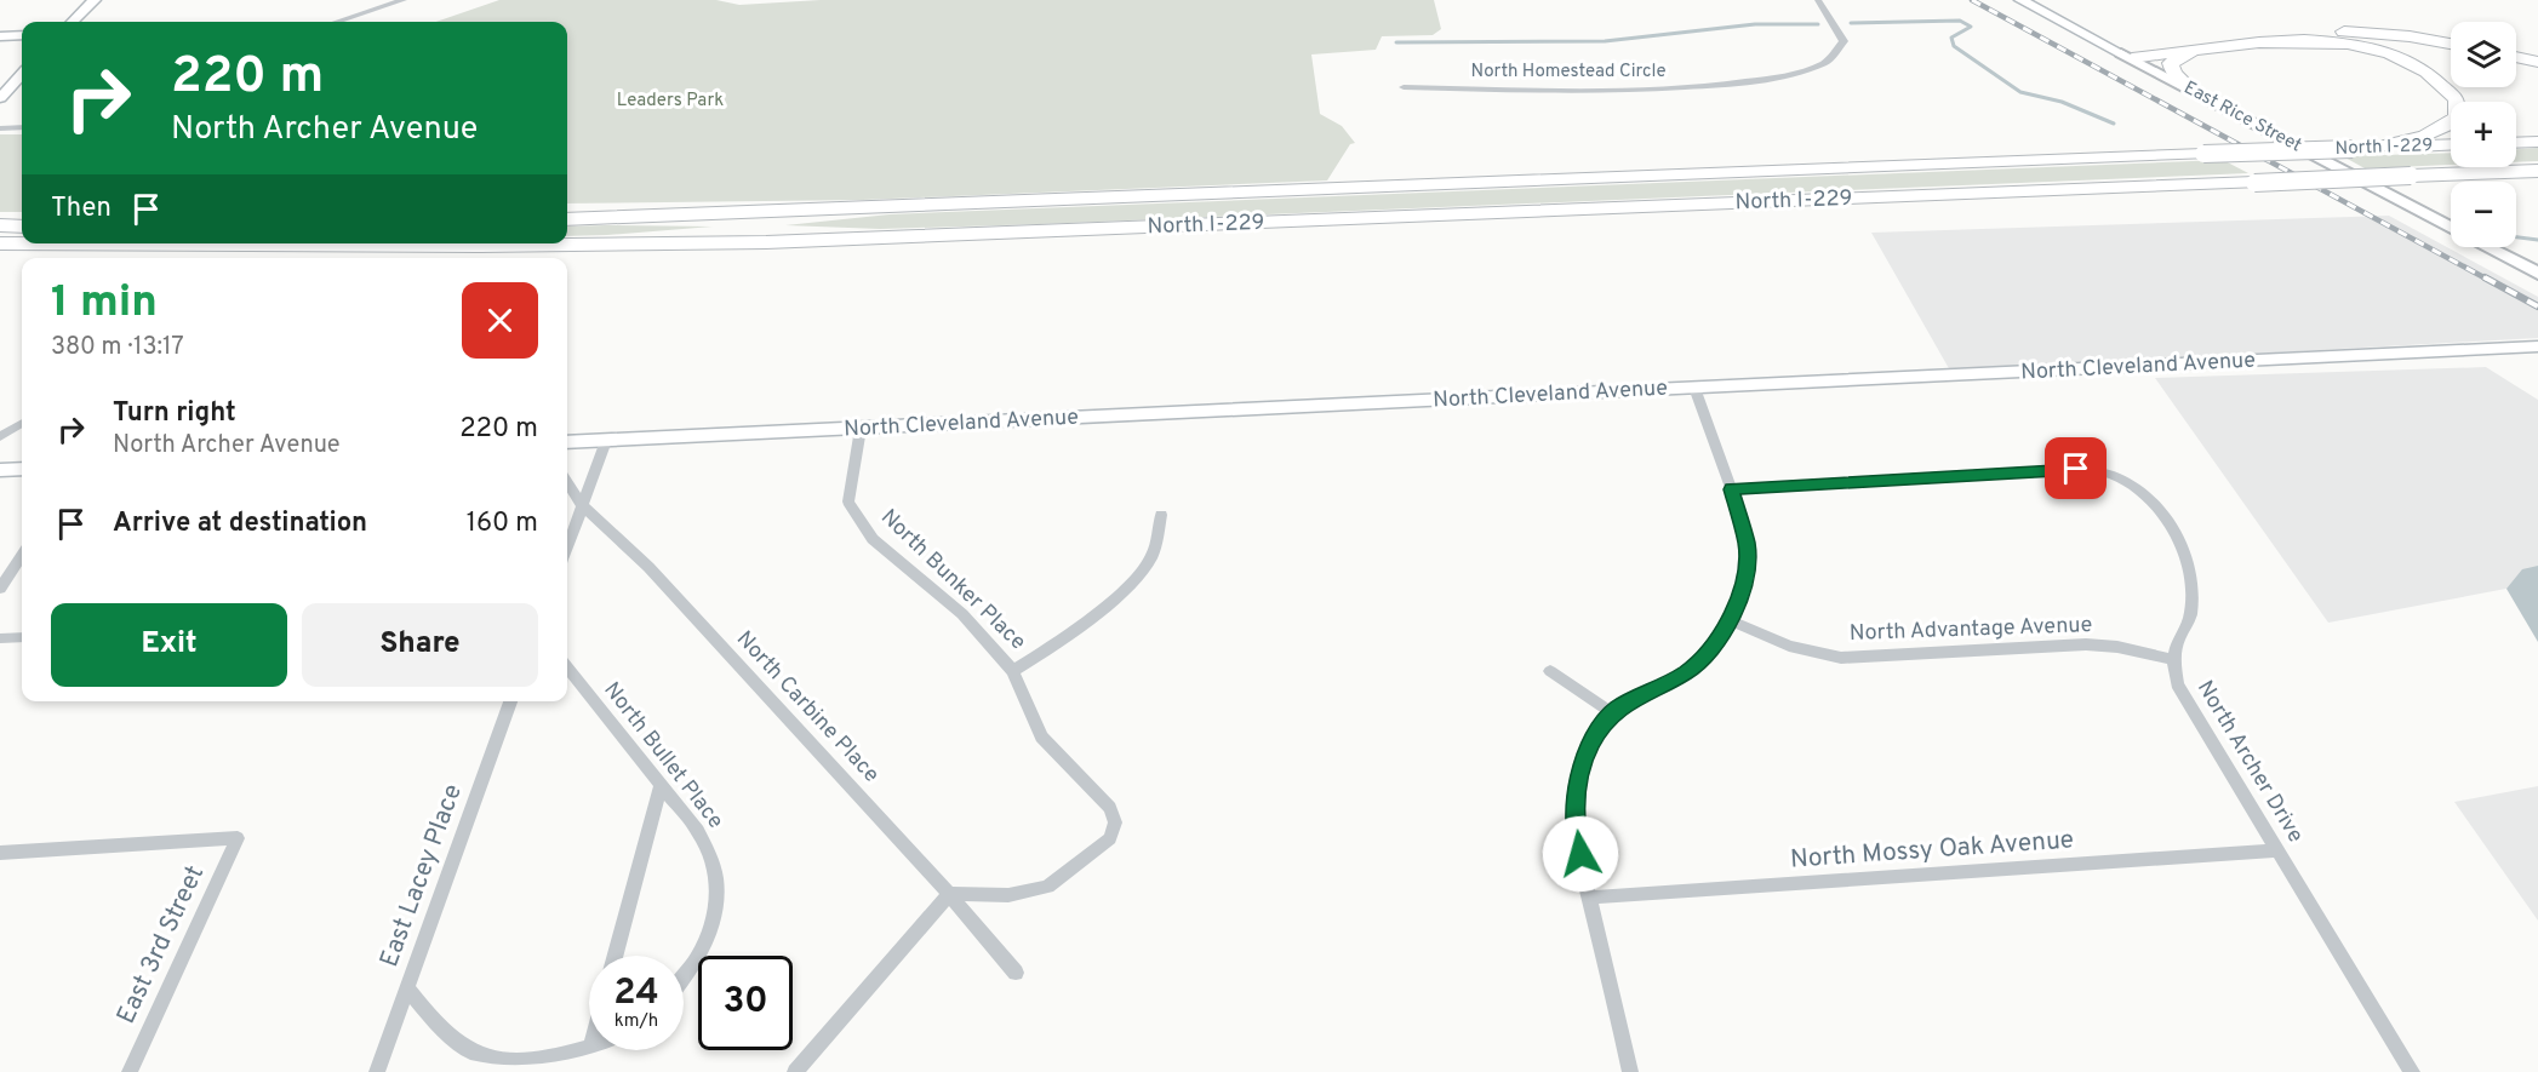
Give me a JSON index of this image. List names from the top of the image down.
{
  "streets": {
    "highway": ["North I-229"],
    "main road": ["East Rice Street"],
    "street": [
      "North Homestead Circle",
      "North Cleveland Avenue",
      "North Bunker Place",
      "North Advantage Avenue",
      "North Carbine Place",
      "North Bullet Place",
      "North Archer Drive",
      "North Mossy Oak Avenue",
      "East Lacey Place",
      "East 3rd Street"
    ]
  },
  "crossings": [
    ["North Cleveland Avenue", "North Bunker Place"],
    ["North Bunker Place", "North Carbine Place"],
    ["North Advantage Avenue", "North Archer Drive"],
    ["North Archer Drive", "North Mossy Oak Avenue"]
  ],
  "parks": ["Leaders Park"],
  "page": {
    "map_buttons": ["+", "−"],
    "turn": ["220 m", "North Archer Avenue"],
    "then": "Then",
    "heading": ["1 min", "380 m · 13:17"],
    "list": [
      {
        "name": "Turn right",
        "note": "North Archer Avenue",
        "value": "220 m"
      },
      {
        "name": "Arrive at destination",
        "value": "160 m"
      }
    ],
    "buttons": ["Exit", "Share"],
    "speed": "24 km/h",
    "limit": "30"
  }
}
